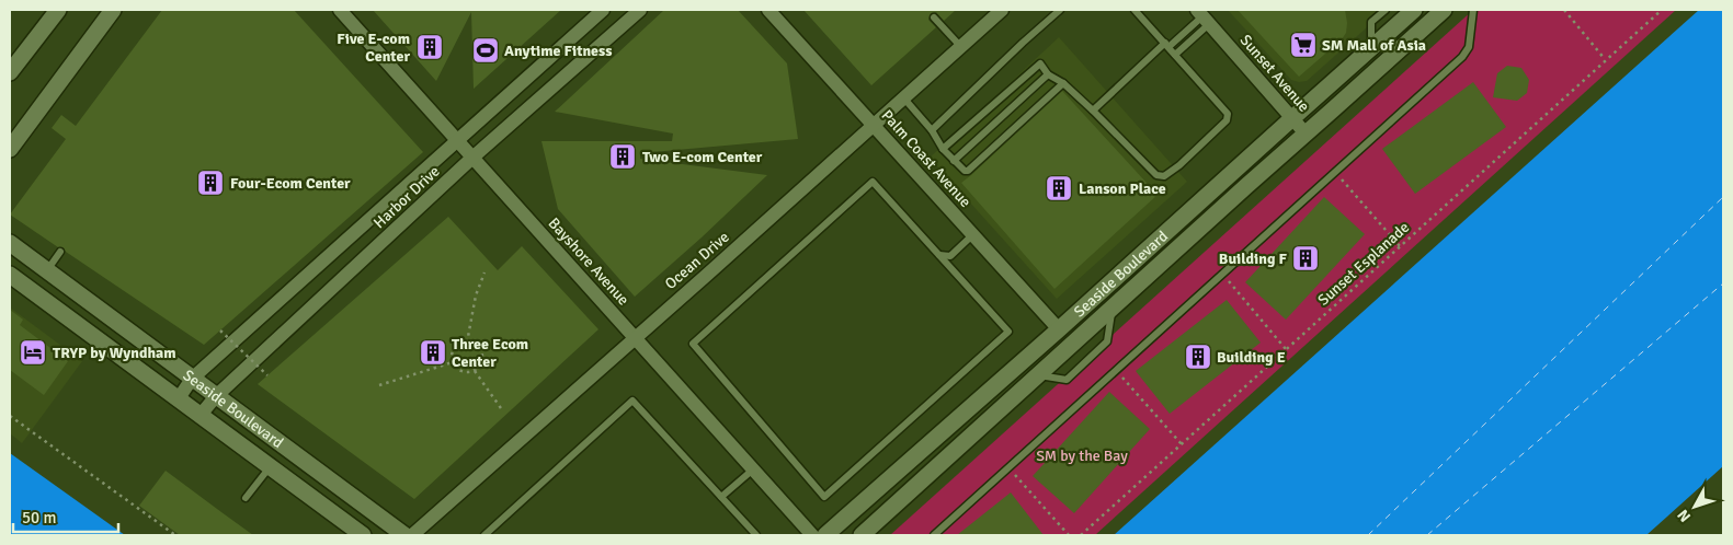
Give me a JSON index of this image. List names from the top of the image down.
{
  "streets": {
    "street": [
      "Sunset Avenue",
      "Palm Coast Avenue",
      "Harbor Drive",
      "Ocean Drive",
      "Bayshore Avenue",
      "Seaside Boulevard"
    ],
    "path": ["Sunset Esplanade"]
  },
  "crossings": [
    ["Sunset Avenue", "Seaside Boulevard"],
    ["Palm Coast Avenue", "Ocean Drive"],
    ["Palm Coast Avenue", "Seaside Boulevard"],
    ["Harbor Drive", "Bayshore Avenue"],
    ["Harbor Drive", "Seaside Boulevard"],
    ["Ocean Drive", "Bayshore Avenue"]
  ],
  "parks": ["SM by the Bay"],
  "places": {
    "supermarket": ["SM Mall of Asia"],
    "building": [
      "Five E-com Center",
      "Two E-com Center",
      "Four-Ecom Center",
      "Lanson Place",
      "Building F",
      "Three Ecom Center",
      "Building E"
    ],
    "sports": ["Anytime Fitness"],
    "hotel": ["TRYP by Wyndham"]
  },
  "scale_bar": "50 m",
  "north": "bottom left"
}
